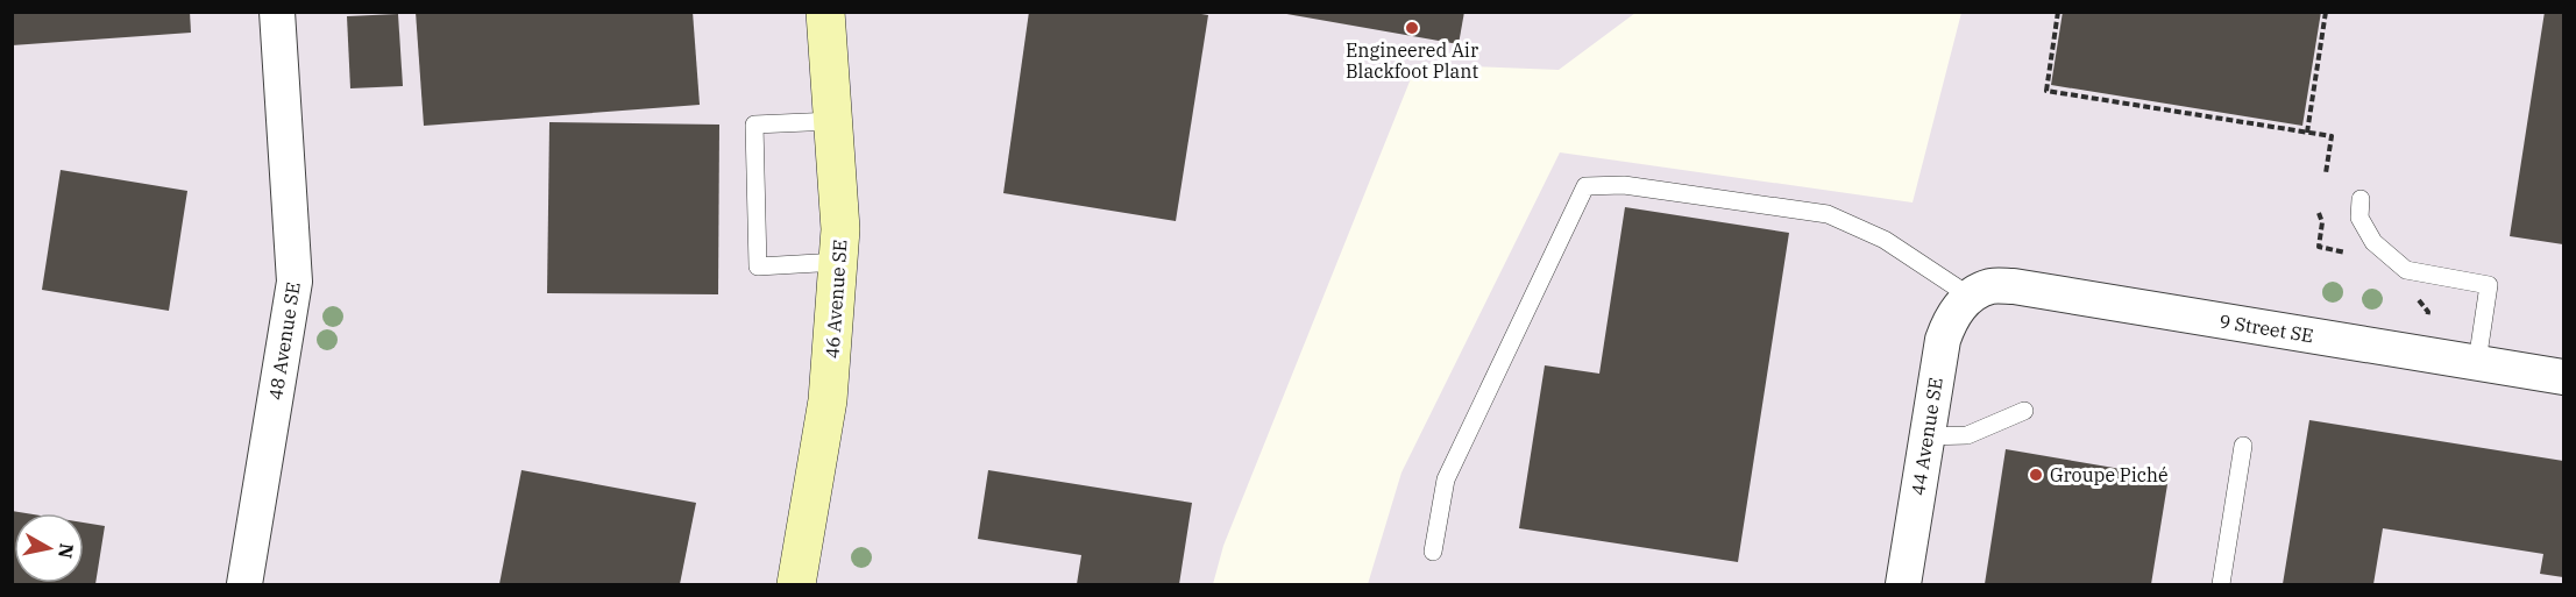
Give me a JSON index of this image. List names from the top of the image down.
{
  "streets": {
    "street": [
      "46 Avenue SE",
      "9 Street SE",
      "48 Avenue SE",
      "44 Avenue SE"
    ]
  },
  "crossings": [
    ["9 Street SE", "44 Avenue SE"]
  ],
  "places": ["Engineered Air Blackfoot Plant", "Groupe Piché"],
  "north": "right"
}
